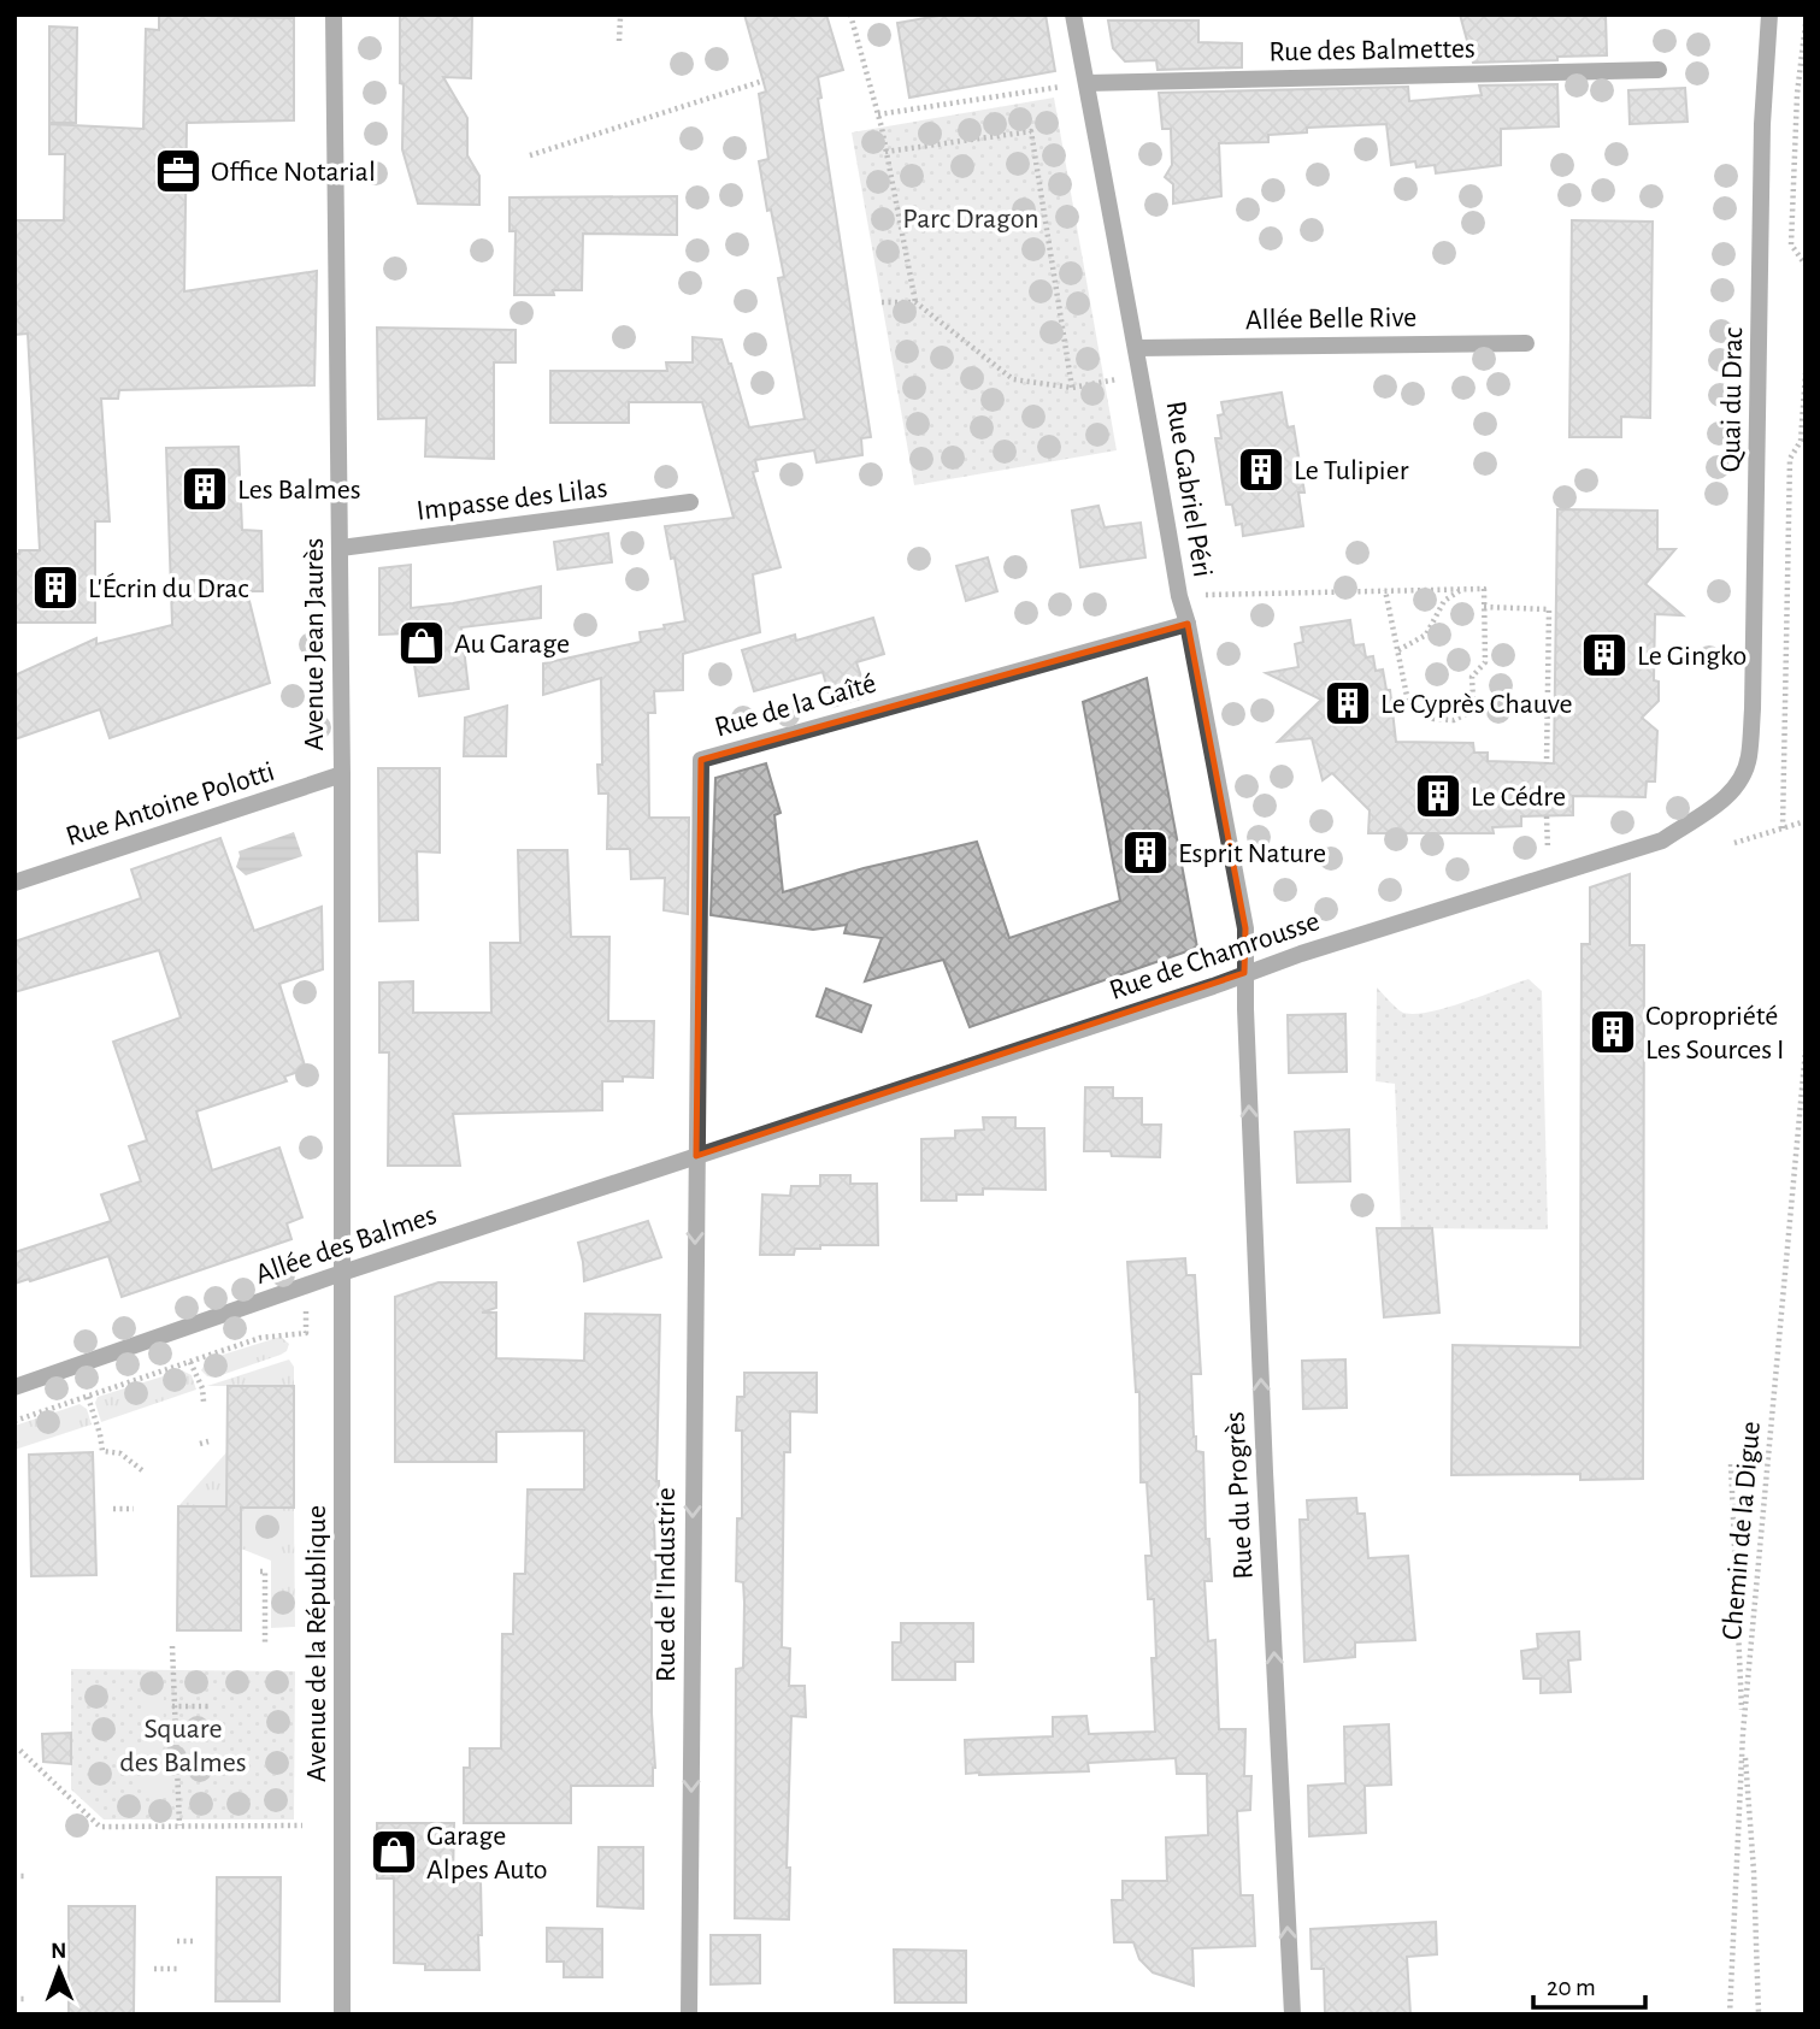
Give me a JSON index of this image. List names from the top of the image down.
{
  "streets": {
    "street": [
      "Rue des Balmettes",
      "Allée Belle Rive",
      "Quai du Drac",
      "Rue Gabriel Péri",
      "Impasse des Lilas",
      "Avenue Jean Jaurès",
      "Rue de la Gaîté",
      "Rue Antoine Polotti",
      "Rue de Chamrousse",
      "Allée des Balmes",
      "Rue du Progrès",
      "Rue de l'Industrie",
      "Avenue de la République"
    ],
    "path": ["Chemin de la Digue"]
  },
  "crossings": [
    ["Rue des Balmettes", "Rue Gabriel Péri"],
    ["Allée Belle Rive", "Rue Gabriel Péri"],
    ["Quai du Drac", "Rue de Chamrousse"],
    ["Rue Gabriel Péri", "Rue de la Gaîté"],
    ["Rue Gabriel Péri", "Rue de Chamrousse"],
    ["Rue Gabriel Péri", "Rue du Progrès"],
    ["Impasse des Lilas", "Avenue Jean Jaurès"],
    ["Avenue Jean Jaurès", "Rue Antoine Polotti"],
    ["Avenue Jean Jaurès", "Allée des Balmes"],
    ["Avenue Jean Jaurès", "Avenue de la République"],
    ["Rue de la Gaîté", "Rue de Chamrousse"],
    ["Rue de la Gaîté", "Allée des Balmes"],
    ["Rue de la Gaîté", "Rue de l'Industrie"],
    ["Rue de Chamrousse", "Allée des Balmes"],
    ["Rue de Chamrousse", "Rue du Progrès"],
    ["Rue de Chamrousse", "Rue de l'Industrie"],
    ["Allée des Balmes", "Rue de l'Industrie"],
    ["Allée des Balmes", "Avenue de la République"]
  ],
  "one_way": ["Rue du Progrès", "Rue de l'Industrie"],
  "parks": ["Parc Dragon", "Square des Balmes"],
  "places": {
    "office": ["Office Notarial"],
    "building": [
      "Le Tulipier",
      "Les Balmes",
      "L'Écrin du Drac",
      "Le Gingko",
      "Le Cyprès Chauve",
      "Le Cédre",
      "Esprit Nature",
      "Copropriété Les Sources I"
    ],
    "shop": ["Au Garage", "Garage Alpes Auto"]
  },
  "scale_bar": "20 m",
  "north": "top"
}
